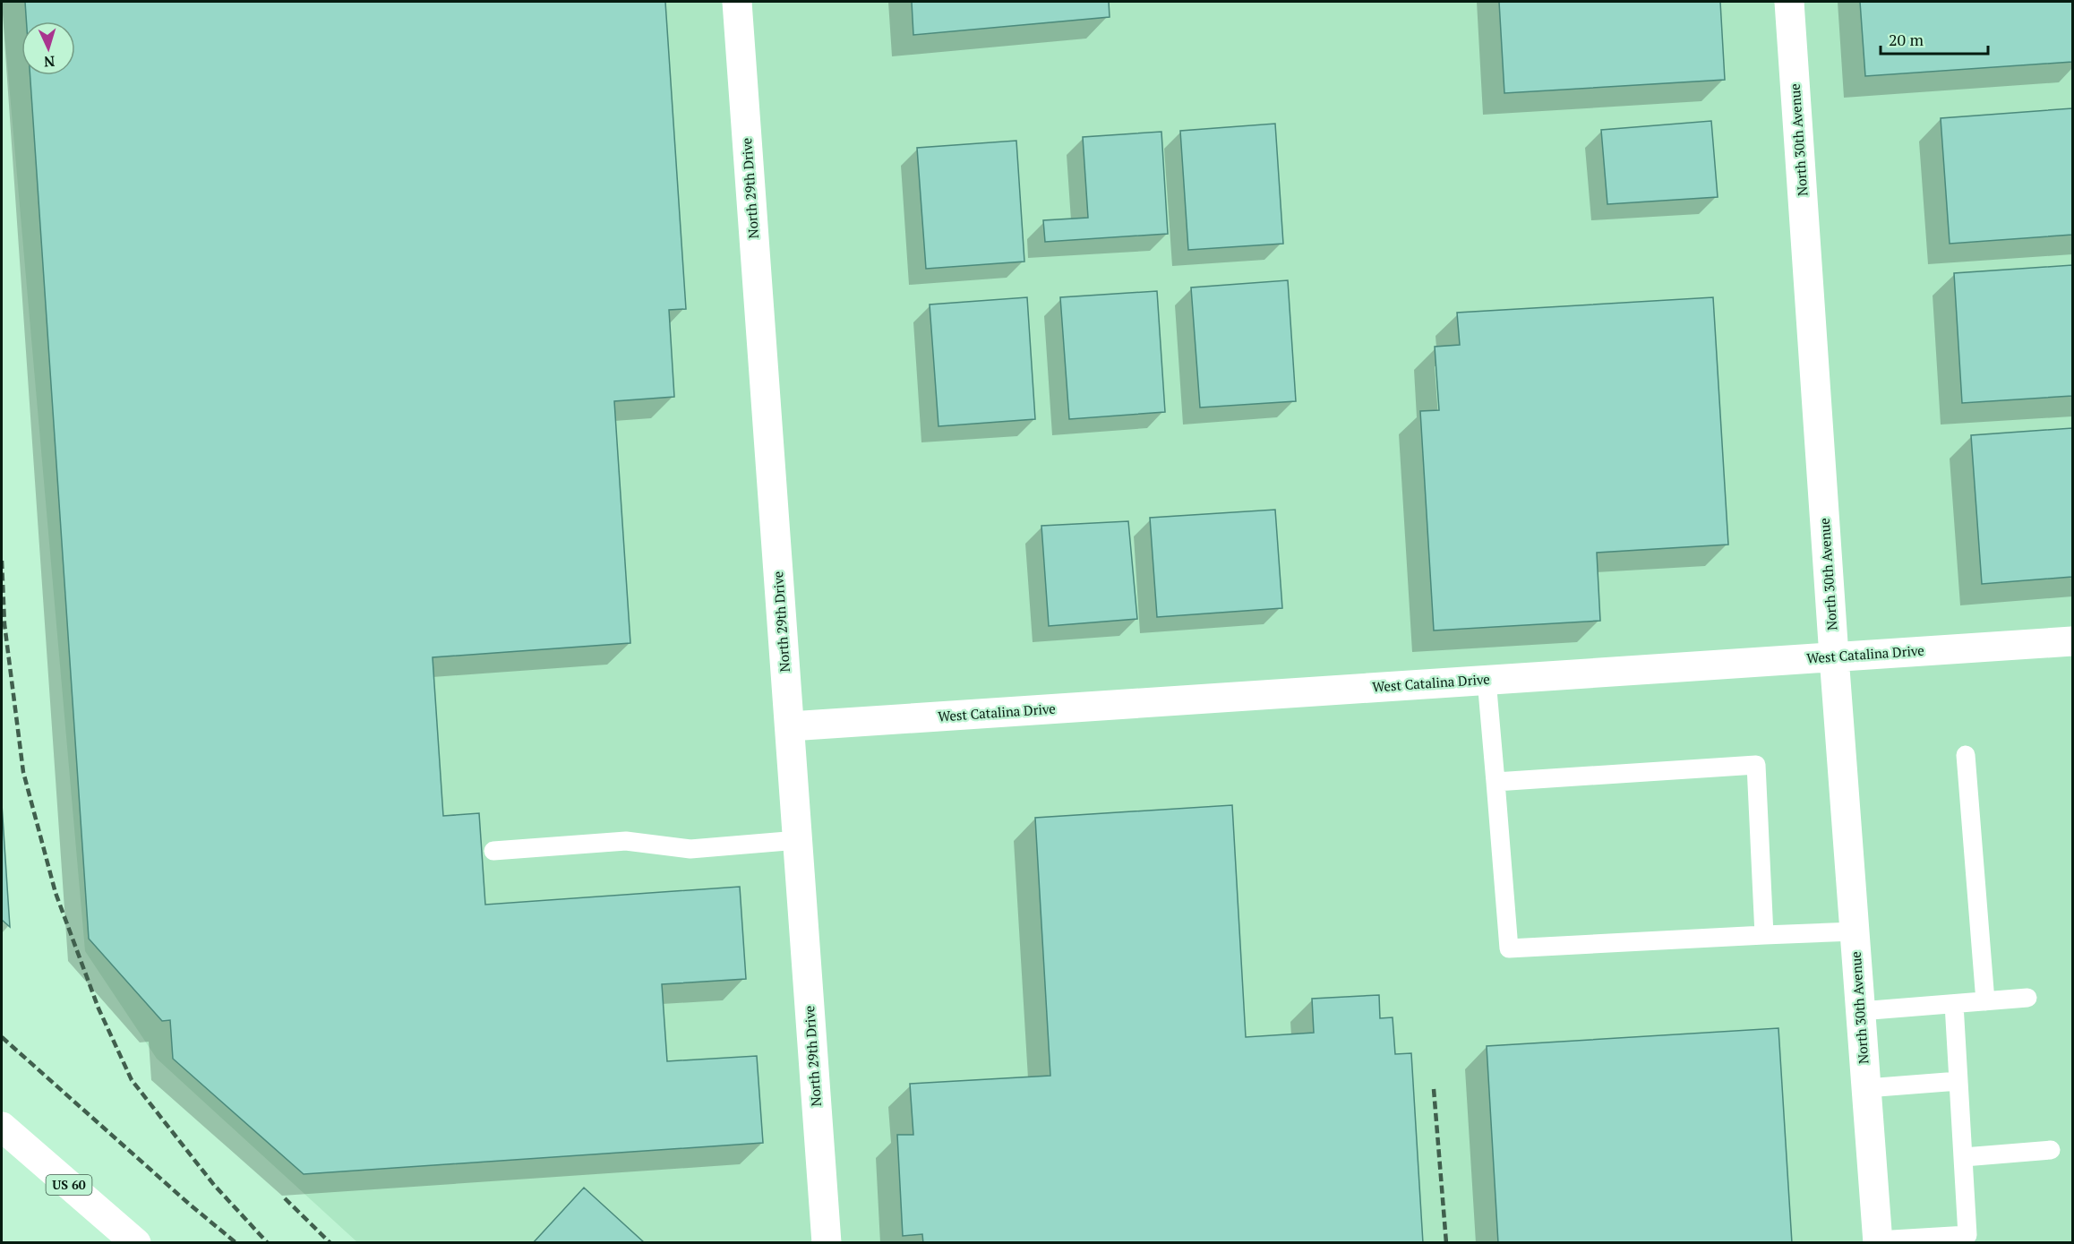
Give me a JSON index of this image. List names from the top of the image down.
{
  "streets": {
    "main road": [
      "North 30th Avenue",
      "North 29th Drive",
      "West Catalina Drive",
      "US 60"
    ]
  },
  "crossings": [
    ["North 30th Avenue", "West Catalina Drive"],
    ["North 29th Drive", "West Catalina Drive"]
  ],
  "scale_bar": "20 m",
  "north": "bottom"
}
